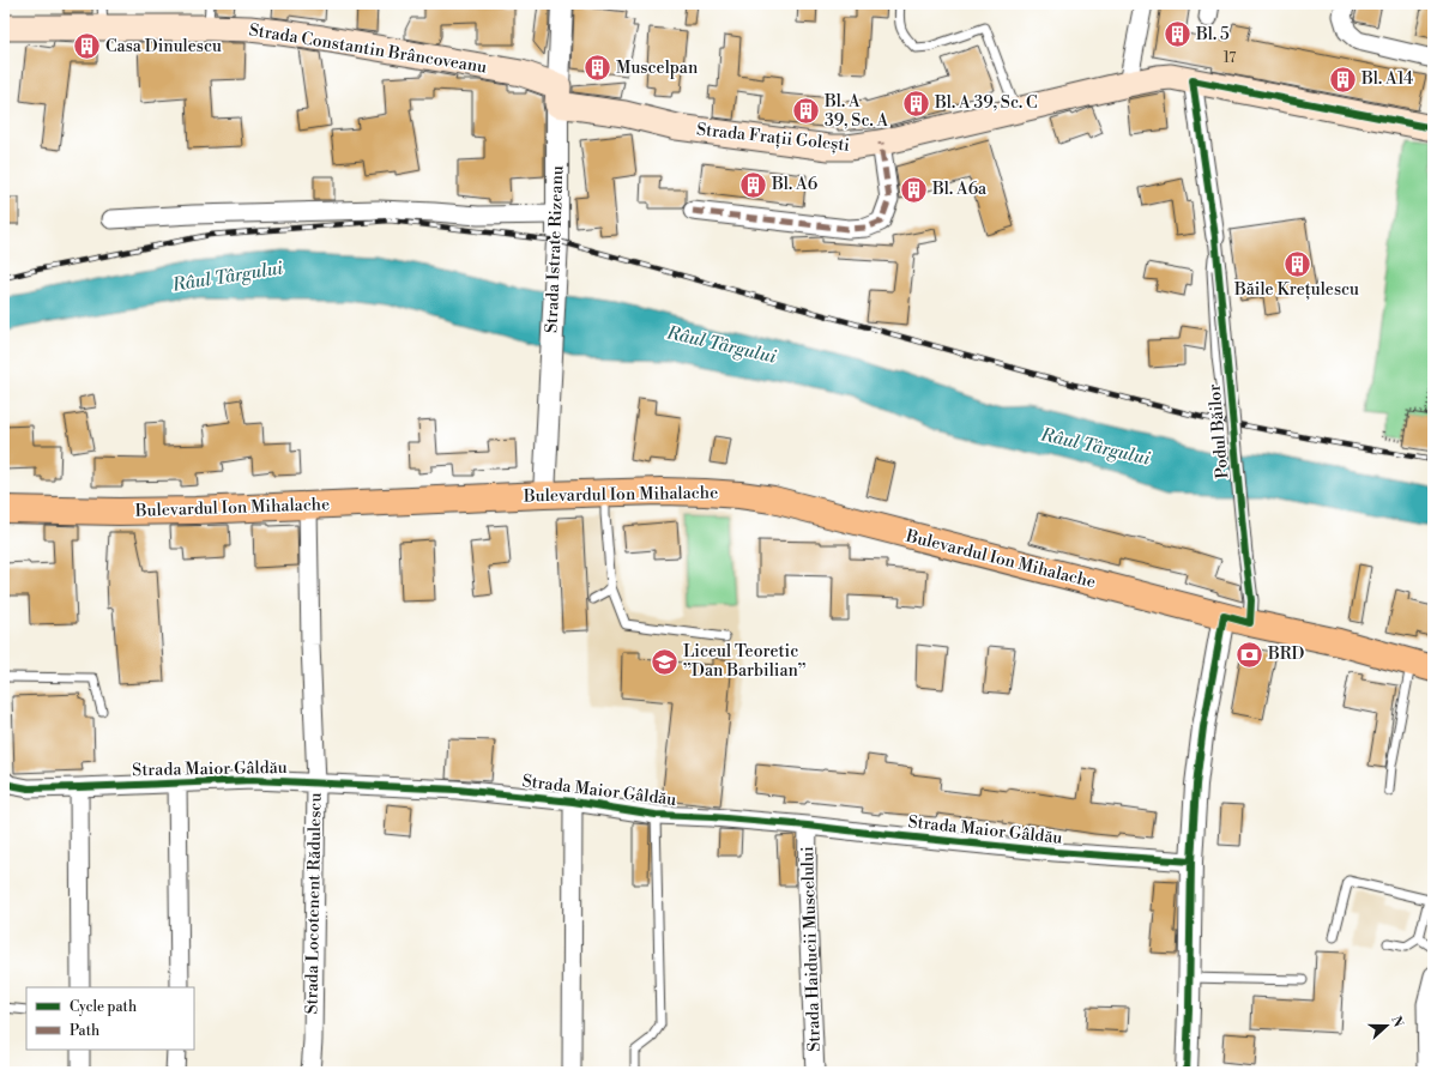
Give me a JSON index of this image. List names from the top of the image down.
{
  "streets": {
    "highway": ["Bulevardul Ion Mihalache"],
    "main road": ["Strada Constantin Brâncoveanu", "Strada Frații Golești"],
    "street": [
      "Strada Istrate Rizeanu",
      "Podul Băilor",
      "Strada Maior Gâldău",
      "Strada Locotenent Rădulescu",
      "Strada Haiducii Muscelului"
    ]
  },
  "crossings": [
    ["Strada Constantin Brâncoveanu", "Strada Frații Golești"],
    ["Strada Constantin Brâncoveanu", "Strada Istrate Rizeanu"],
    ["Strada Frații Golești", "Strada Istrate Rizeanu"],
    ["Strada Istrate Rizeanu", "Bulevardul Ion Mihalache"],
    ["Podul Băilor", "Bulevardul Ion Mihalache"],
    ["Bulevardul Ion Mihalache", "Strada Locotenent Rădulescu"],
    ["Strada Maior Gâldău", "Strada Locotenent Rădulescu"],
    ["Strada Maior Gâldău", "Strada Haiducii Muscelului"]
  ],
  "water": ["Râul Târgului"],
  "places": {
    "building": [
      "Bl. 5",
      "Casa Dinulescu",
      "Muscelpan",
      "Bl. A14",
      "Bl. A 39, Sc. C",
      "Bl. A 39, Sc. A",
      "Bl. A6",
      "Bl. A6a",
      "Băile Krețulescu"
    ],
    "bank": ["BRD"],
    "school or university": ["Liceul Teoretic ”Dan Barbilian”"]
  },
  "house_numbers": ["17"],
  "legend": ["Cycle path", "Path"],
  "north": "right"
}
